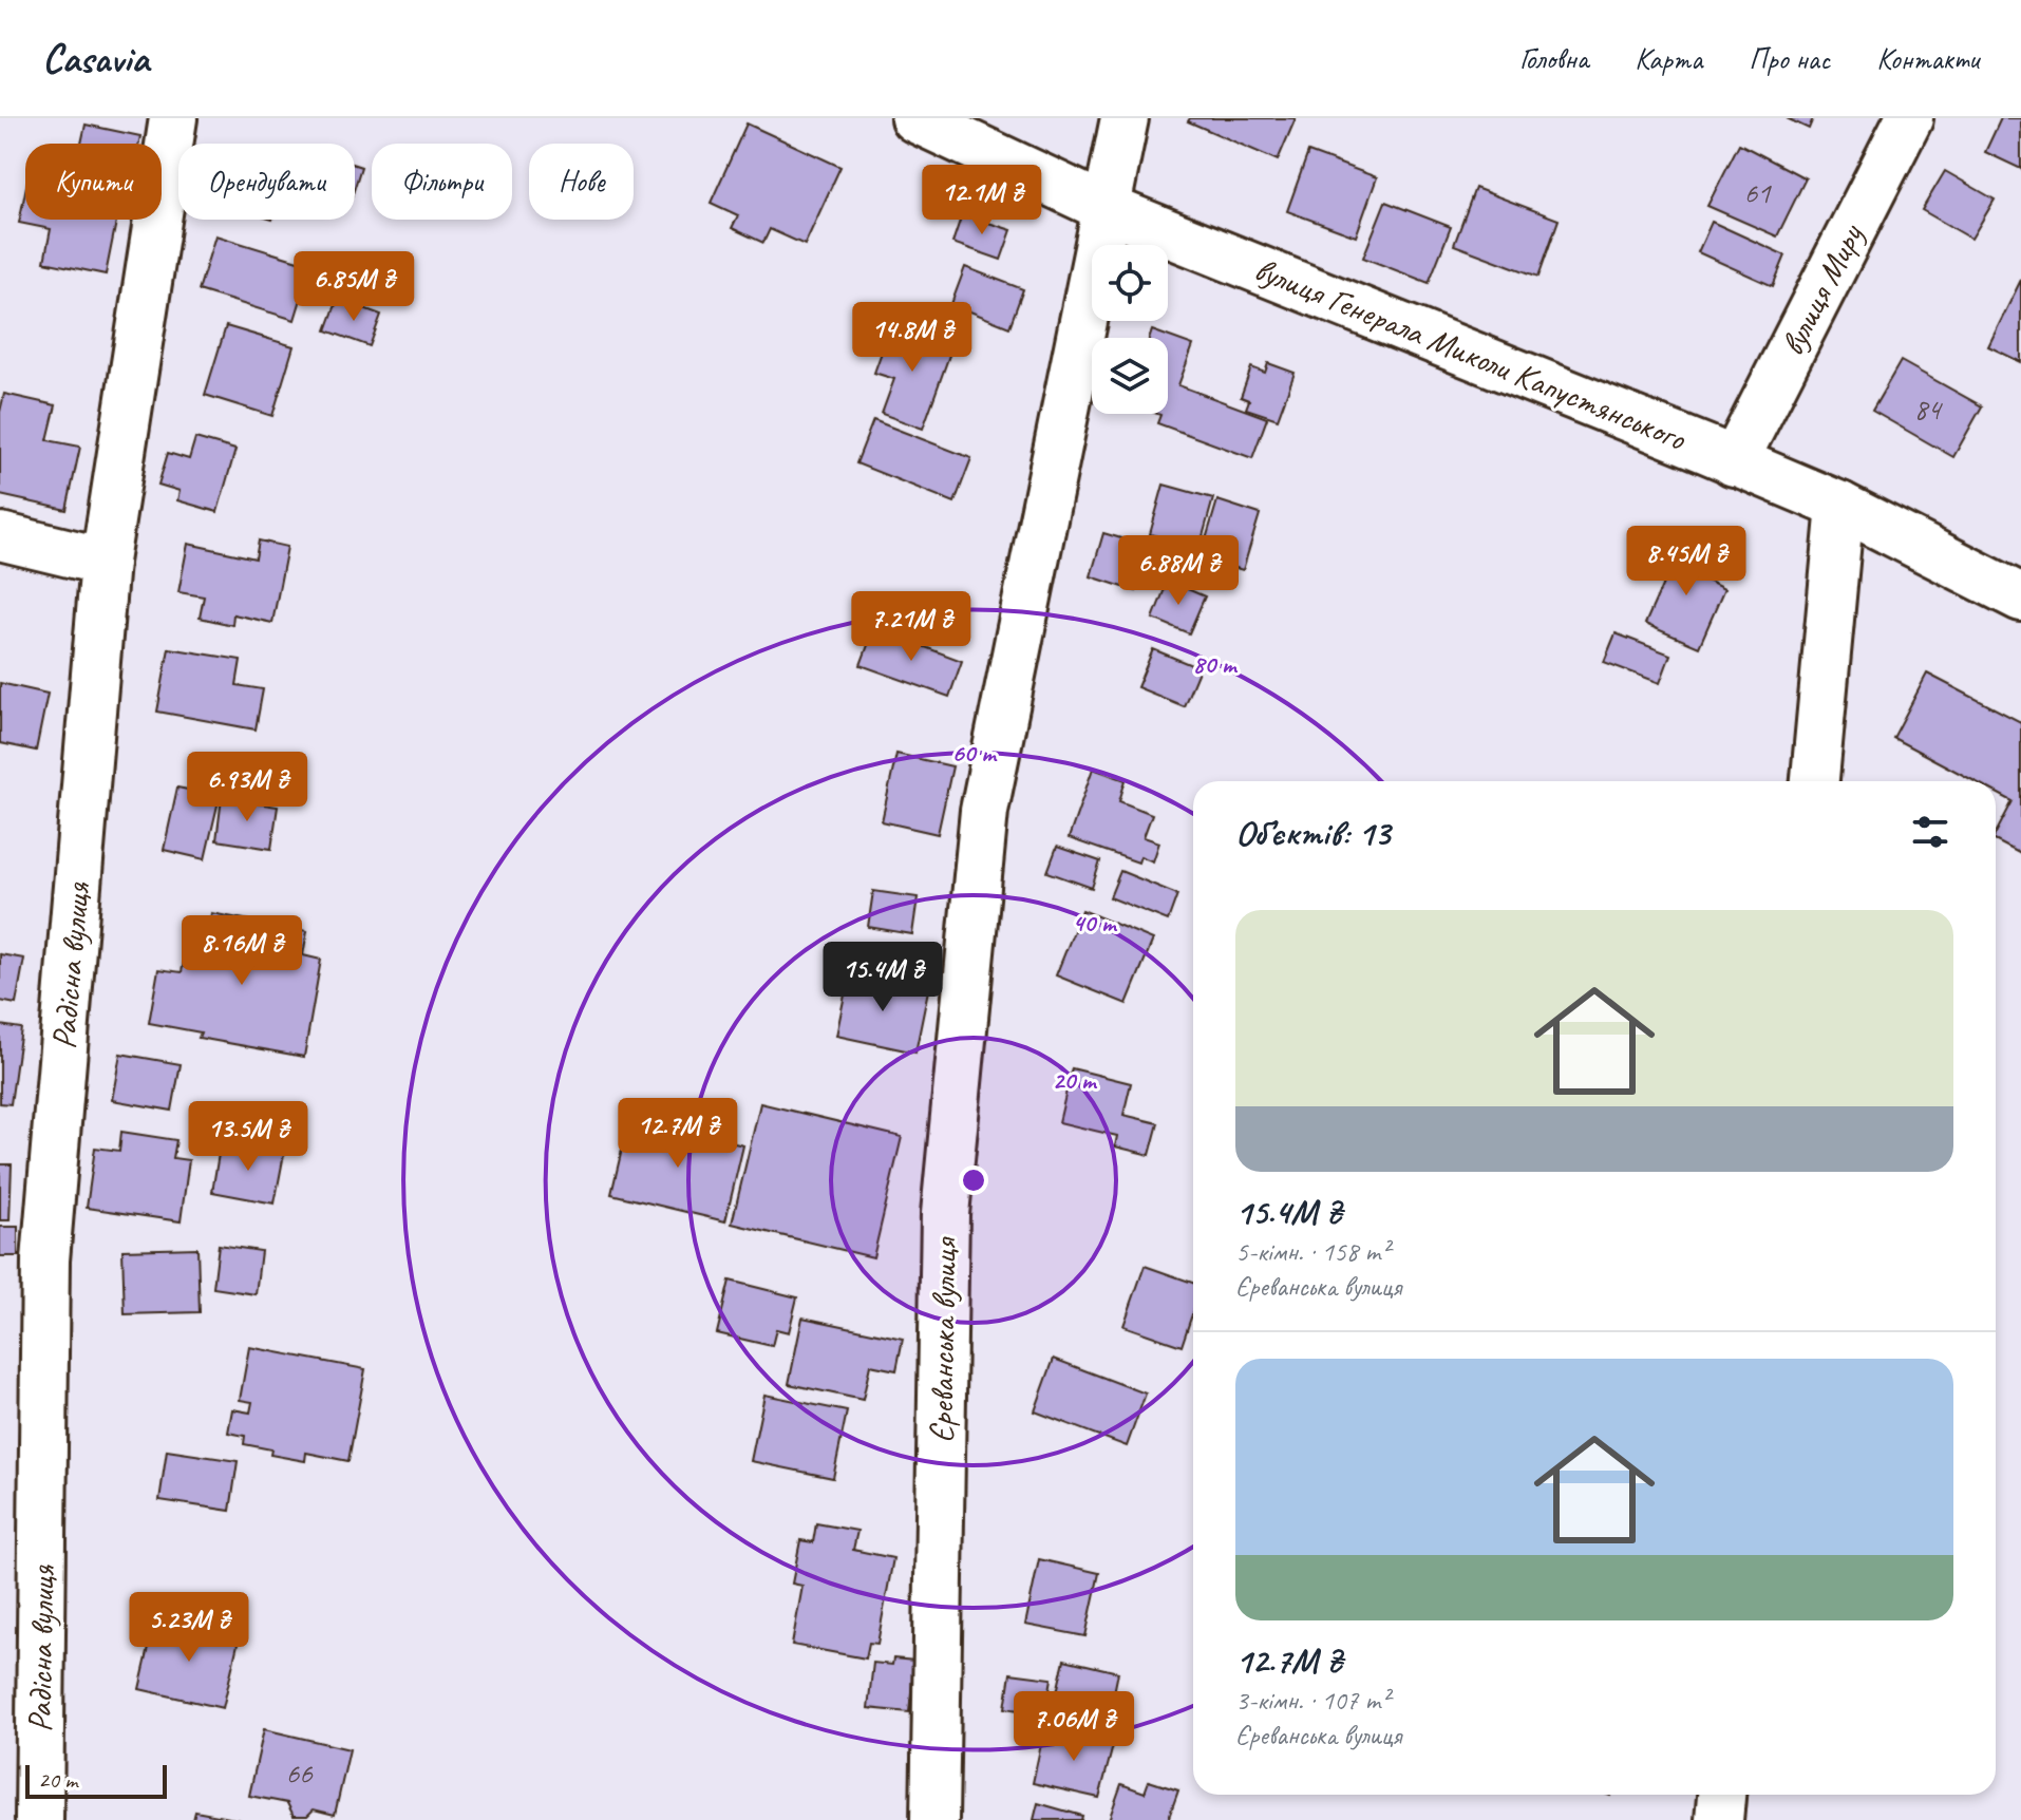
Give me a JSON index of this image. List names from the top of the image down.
{
  "streets": {
    "street": [
      "вулиця Миру",
      "вулиця Генерала Миколи Капустянського",
      "Радісна вулиця",
      "Єреванська вулиця"
    ]
  },
  "crossings": [
    ["вулиця Миру", "вулиця Генерала Миколи Капустянського"],
    ["вулиця Генерала Миколи Капустянського", "Єреванська вулиця"]
  ],
  "house_numbers": ["61", "84", "66"],
  "scale_bar": "20 m",
  "page": {
    "header": "Casavia",
    "nav": [
      "Головна",
      "Карта",
      "Про нас",
      "Контакти"
    ],
    "chip": [
      "Купити",
      "Орендувати",
      "Фільтри",
      "Нове"
    ],
    "price": [
      "12.1M ₴",
      "6.85M ₴",
      "14.8M ₴",
      "8.45M ₴",
      "6.88M ₴",
      "7.21M ₴",
      "6.93M ₴",
      "8.16M ₴",
      "15.4M ₴",
      "12.7M ₴",
      "13.5M ₴",
      "5.23M ₴",
      "7.06M ₴"
    ],
    "heading": "Об’єктів: 13",
    "list": [
      {
        "name": "15.4M ₴",
        "note": "5-кімн. · 158 m² · Єреванська вулиця"
      },
      {
        "name": "12.7M ₴",
        "note": "3-кімн. · 107 m² · Єреванська вулиця"
      }
    ],
    "scale": "20 m"
  },
  "rings": [
    "80 m",
    "60 m",
    "40 m",
    "20 m"
  ]
}
